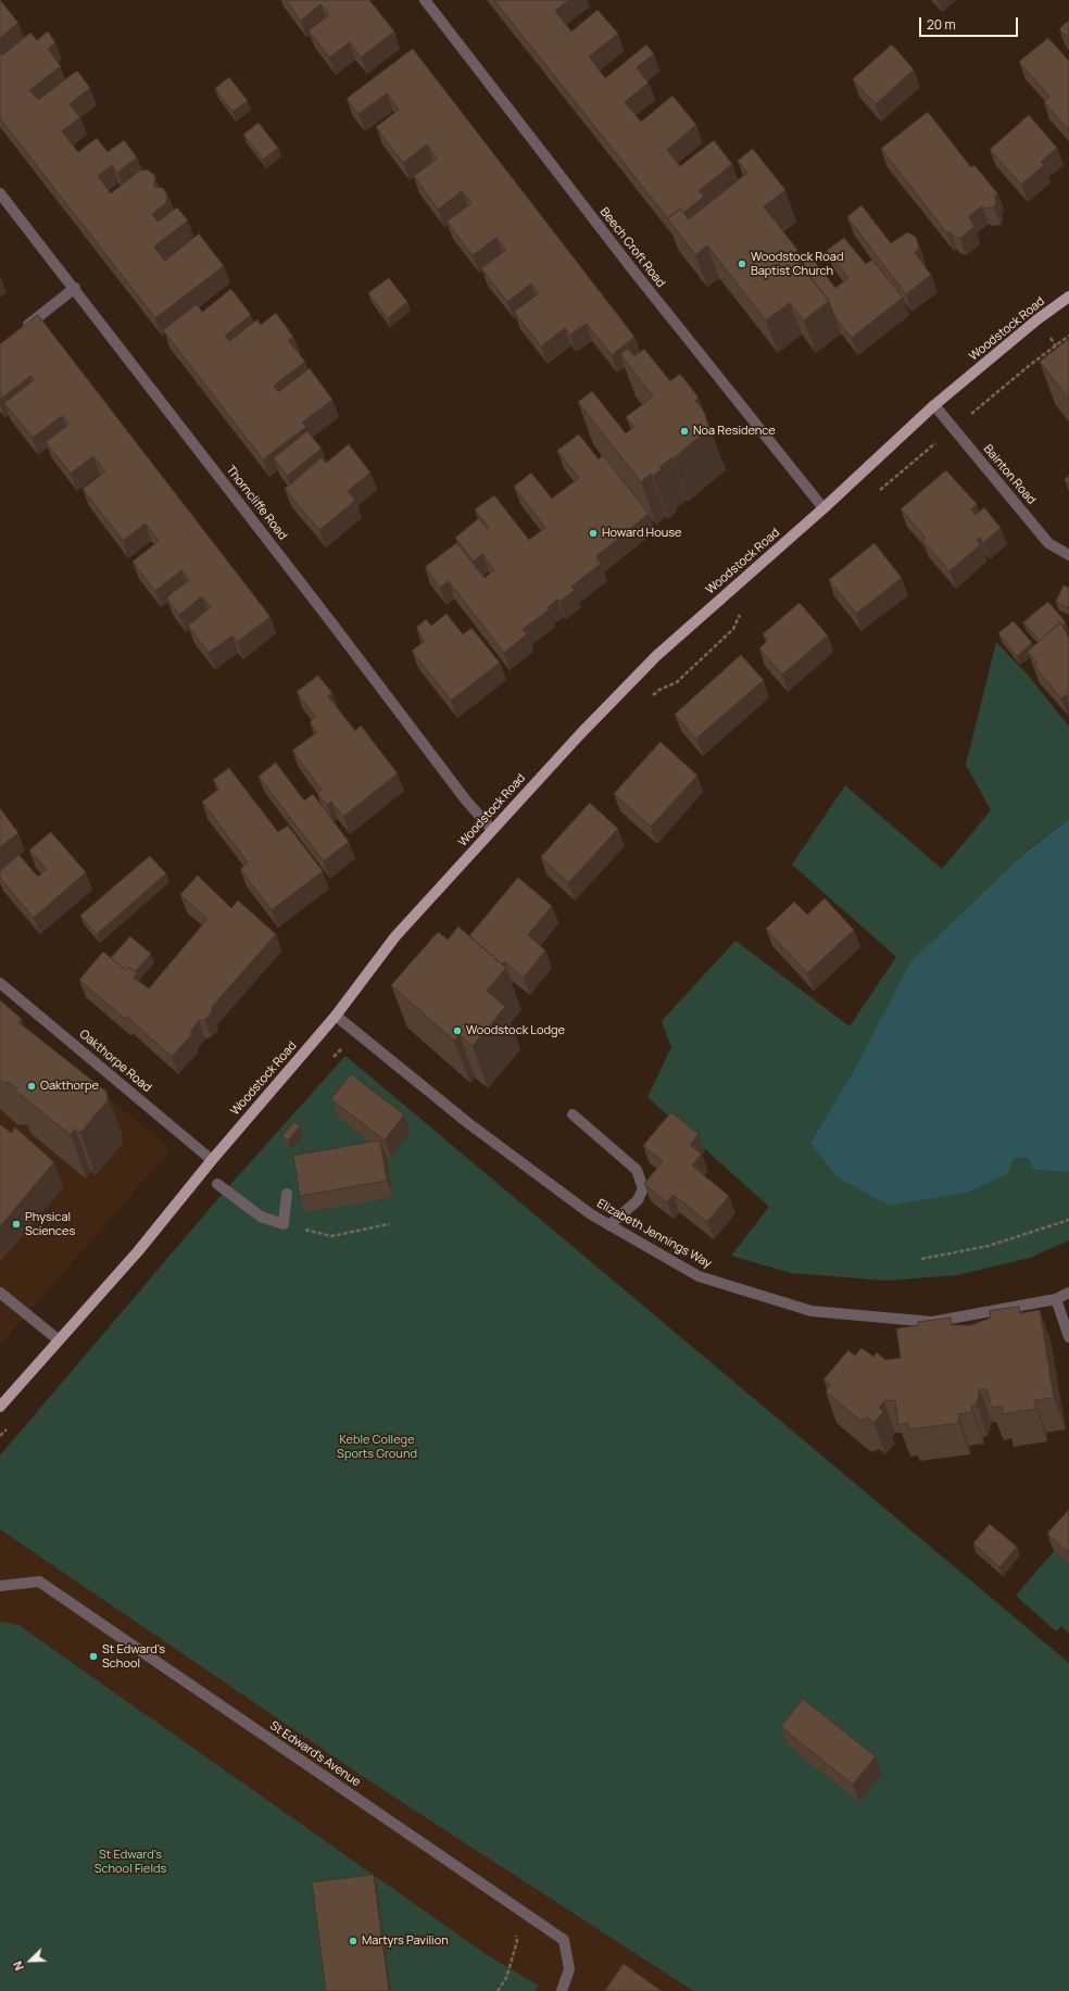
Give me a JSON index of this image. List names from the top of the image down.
{
  "streets": {
    "main road": ["Woodstock Road"],
    "street": [
      "Beech Croft Road",
      "Bainton Road",
      "Thorncliffe Road",
      "Oakthorpe Road",
      "Elizabeth Jennings Way",
      "St Edward's Avenue"
    ]
  },
  "crossings": [
    ["Beech Croft Road", "Woodstock Road"],
    ["Woodstock Road", "Bainton Road"],
    ["Woodstock Road", "Thorncliffe Road"],
    ["Woodstock Road", "Oakthorpe Road"],
    ["Woodstock Road", "Elizabeth Jennings Way"]
  ],
  "parks": ["Keble College Sports Ground", "St Edward's School Fields"],
  "places": [
    "Woodstock Road Baptist Church",
    "Noa Residence",
    "Howard House",
    "Woodstock Lodge",
    "Oakthorpe",
    "Physical Sciences",
    "St Edward's School",
    "Martyrs Pavilion"
  ],
  "scale_bar": "20 m",
  "north": "bottom left"
}
